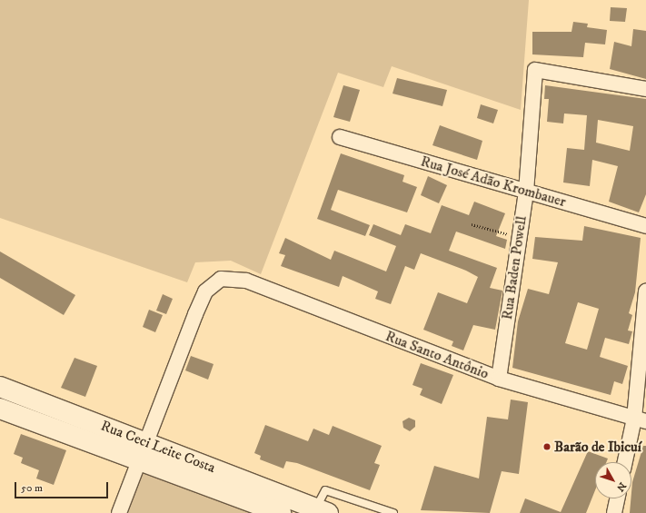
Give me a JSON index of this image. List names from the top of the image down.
{
  "streets": {
    "street": [
      "Rua José Adão Krombauer",
      "Rua Baden Powell",
      "Rua Santo Antônio",
      "Rua Ceci Leite Costa"
    ]
  },
  "crossings": [
    ["Rua José Adão Krombauer", "Rua Baden Powell"],
    ["Rua Baden Powell", "Rua Santo Antônio"],
    ["Rua Santo Antônio", "Rua Ceci Leite Costa"]
  ],
  "places": ["Barão de Ibicuí"],
  "scale_bar": "50 m",
  "north": "bottom right"
}
